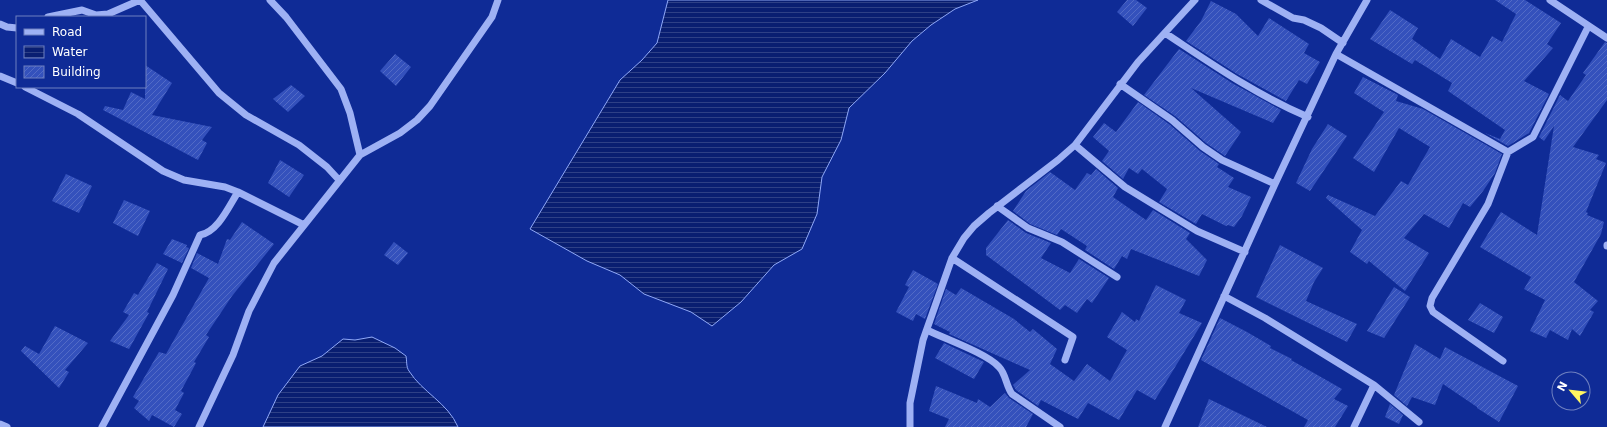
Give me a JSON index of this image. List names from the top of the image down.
{
  "legend": ["Road", "Water", "Building"],
  "north": "top left"
}
